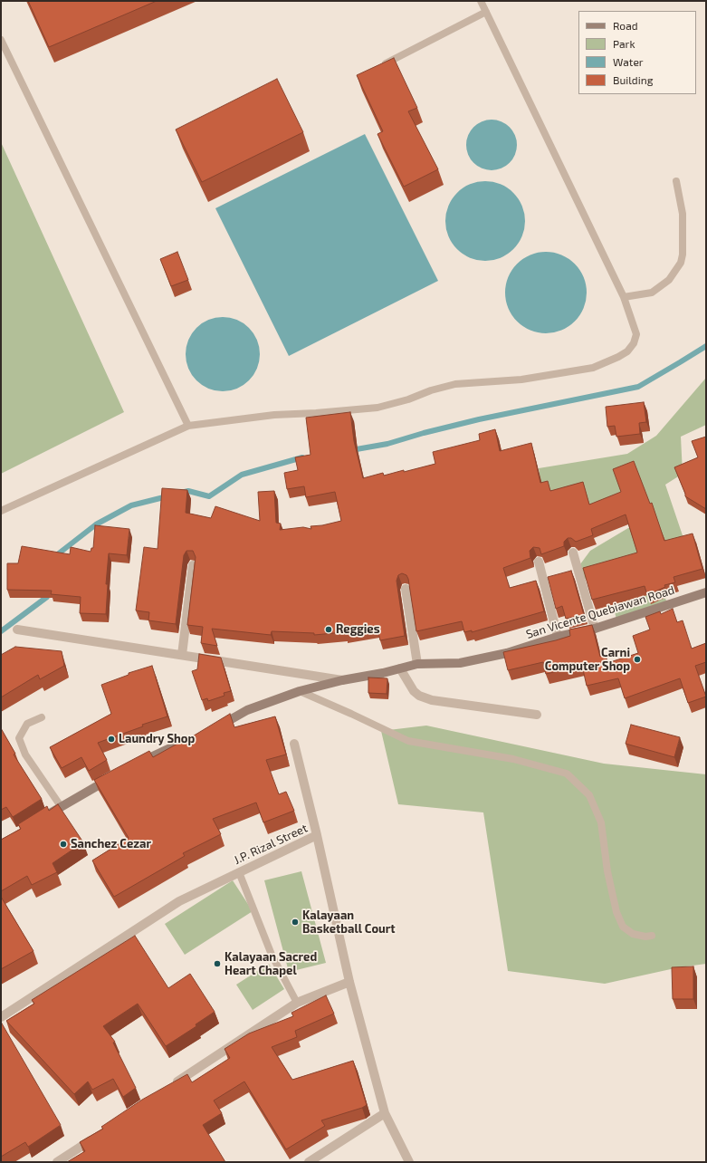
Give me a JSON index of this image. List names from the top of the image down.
{
  "streets": {
    "street": ["San Vicente Quebiawan Road", "J.P. Rizal Street"]
  },
  "places": [
    "Reggies",
    "Carni Computer Shop",
    "Laundry Shop",
    "Sanchez Cezar",
    "Kalayaan Basketball Court",
    "Kalayaan Sacred Heart Chapel"
  ],
  "legend": [
    "Road",
    "Park",
    "Water",
    "Building"
  ]
}
